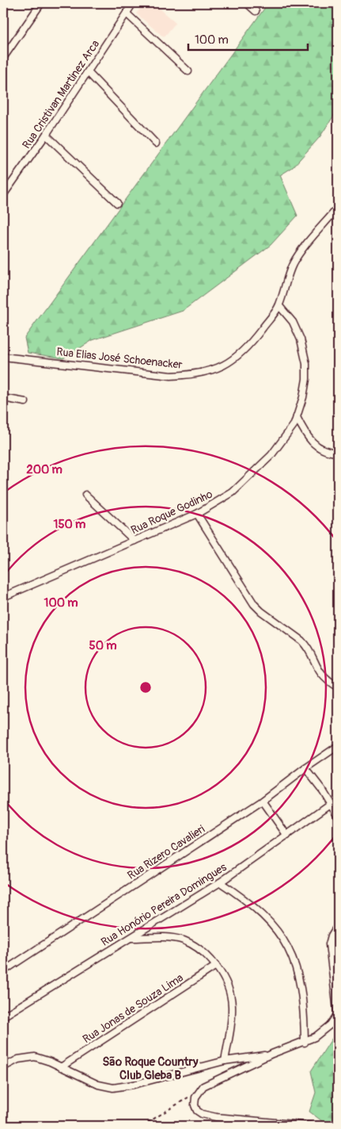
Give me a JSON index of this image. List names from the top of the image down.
{
  "streets": {
    "street": [
      "Rua Cristivan Martinez Arca",
      "Rua Elias José Schoenacker",
      "Rua Roque Godinho",
      "Rua Rizero Cavalieri",
      "Rua Honório Pereira Domingues",
      "Rua Jonas de Souza Lima"
    ]
  },
  "crossings": [
    ["Rua Elias José Schoenacker", "Rua Roque Godinho"]
  ],
  "districts": ["São Roque Country Club Gleba B"],
  "scale_bar": "100 m",
  "rings": [
    "200 m",
    "150 m",
    "100 m",
    "50 m"
  ]
}
